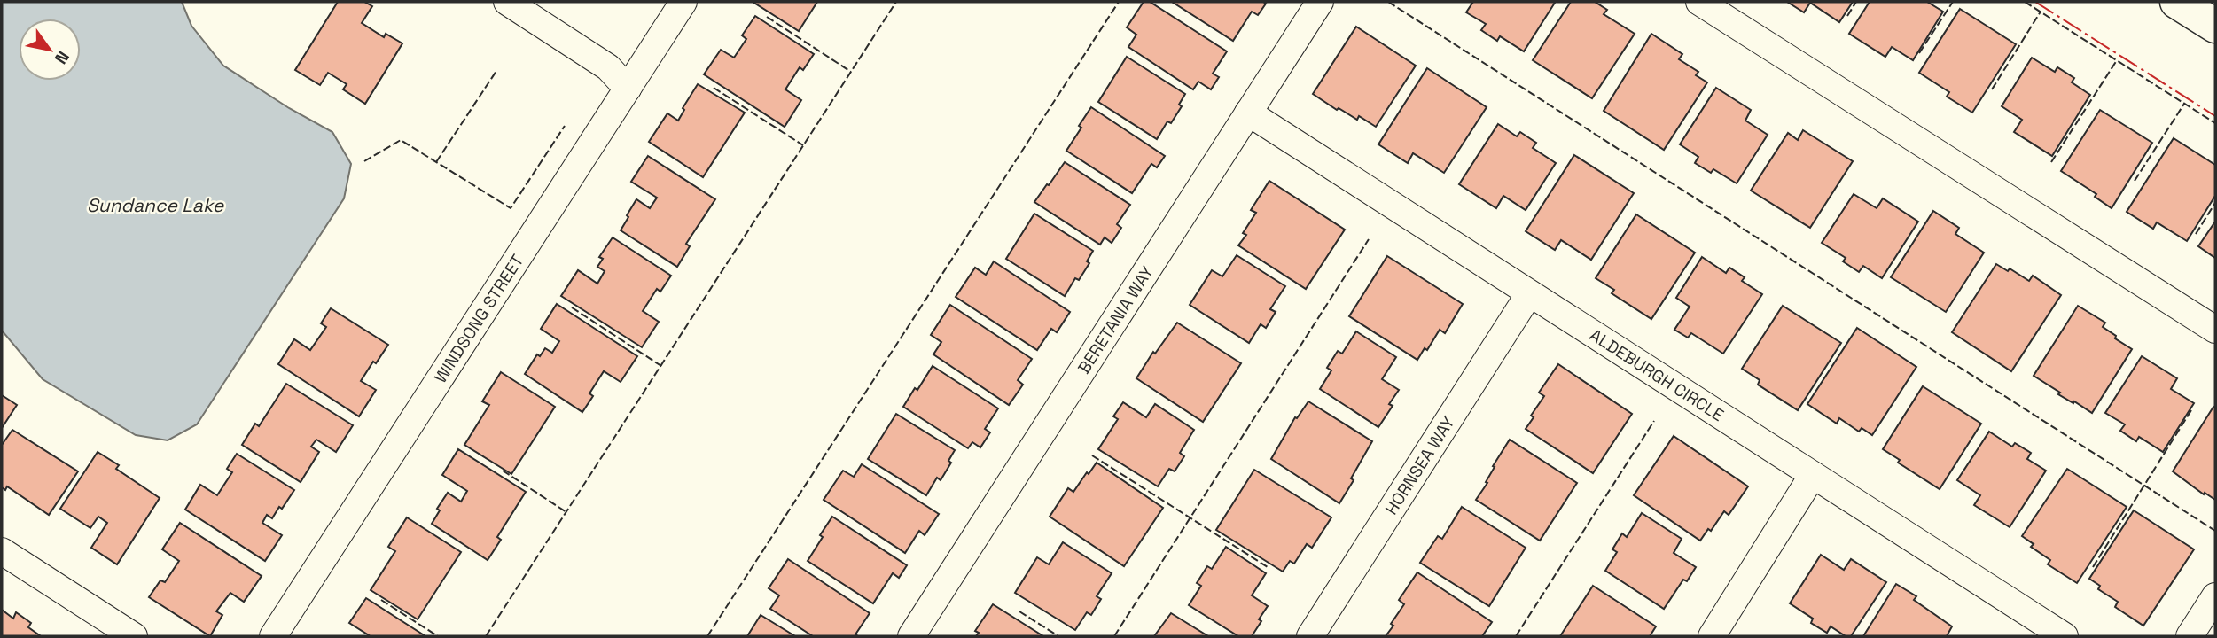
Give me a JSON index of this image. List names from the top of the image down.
{
  "streets": {
    "street": [
      "WINDSONG STREET",
      "BERETANIA WAY",
      "ALDEBURGH CIRCLE",
      "HORNSEA WAY"
    ]
  },
  "crossings": [
    ["BERETANIA WAY", "ALDEBURGH CIRCLE"],
    ["ALDEBURGH CIRCLE", "HORNSEA WAY"]
  ],
  "water": ["Sundance Lake"],
  "north": "bottom right"
}
